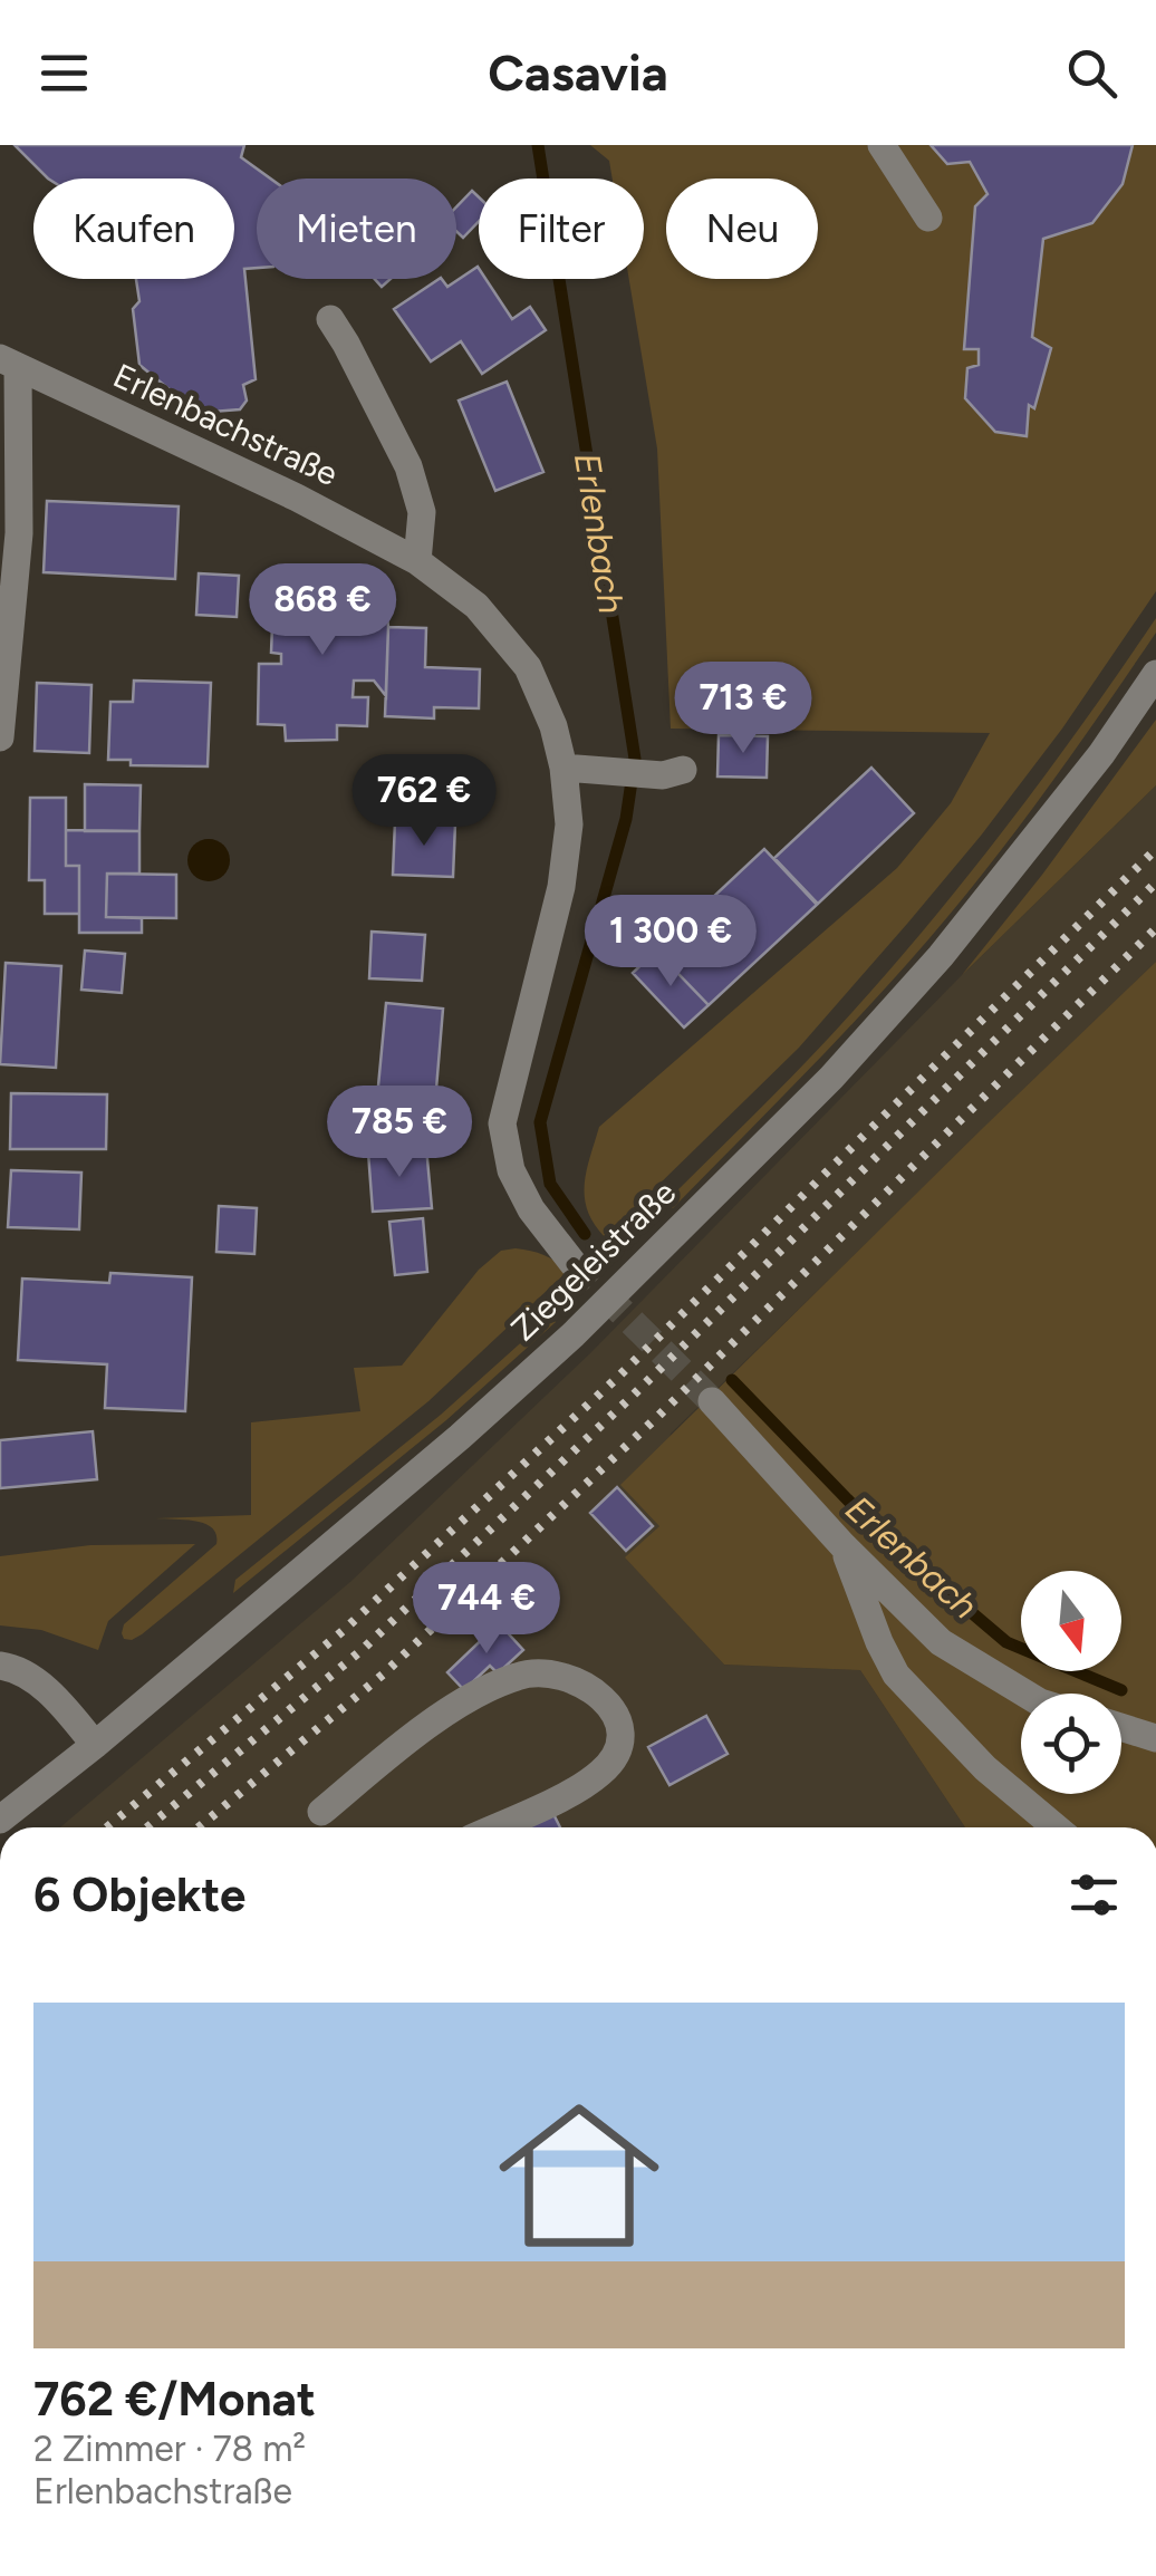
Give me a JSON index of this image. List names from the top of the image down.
{
  "streets": {
    "street": ["Erlenbachstraße", "Ziegeleistraße"]
  },
  "water": ["Erlenbach"],
  "north": "bottom",
  "page": {
    "header": "Casavia",
    "chip": [
      "Kaufen",
      "Mieten",
      "Filter",
      "Neu"
    ],
    "price": [
      "868 €",
      "713 €",
      "762 €",
      "1 300 €",
      "785 €",
      "744 €"
    ],
    "heading": "6 Objekte",
    "list": [
      {
        "name": "762 €/Monat",
        "note": "2 Zimmer · 78 m² · Erlenbachstraße"
      }
    ]
  }
}
